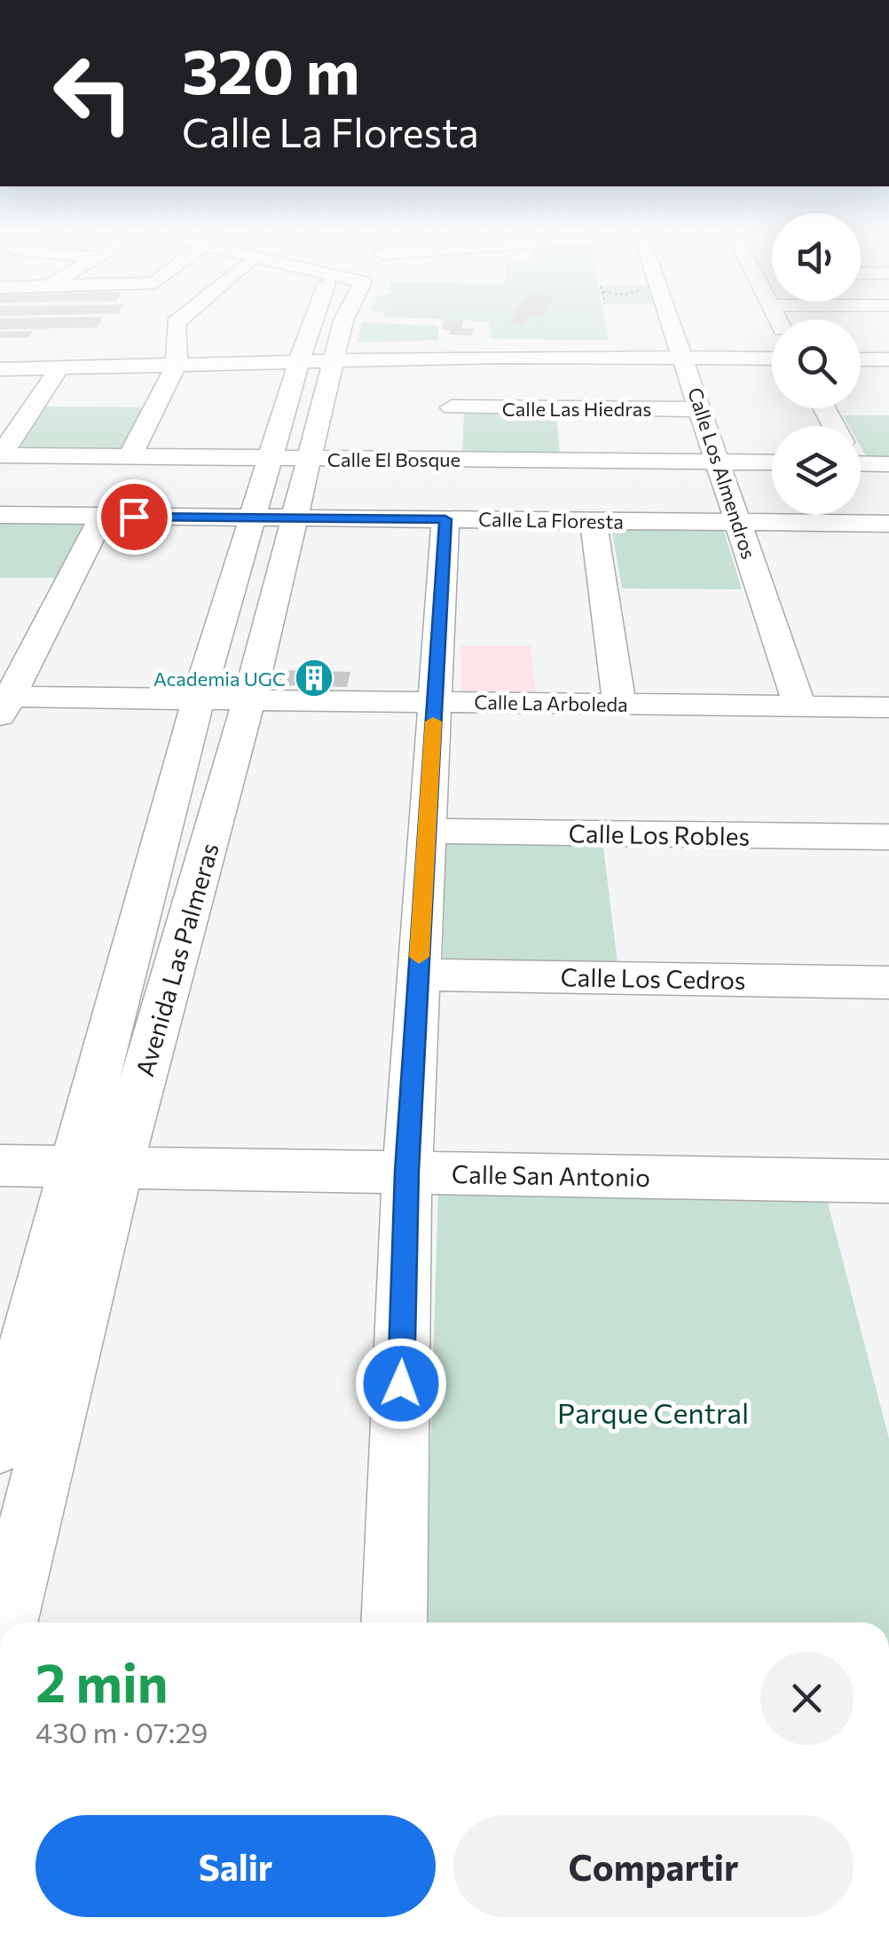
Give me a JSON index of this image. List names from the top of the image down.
{
  "streets": {
    "street": [
      "Calle Las Hiedras",
      "Calle El Bosque",
      "Calle Los Almendros",
      "Calle La Floresta",
      "Calle La Arboleda",
      "Calle Los Robles",
      "Avenida Las Palmeras",
      "Calle Los Cedros",
      "Calle San Antonio"
    ]
  },
  "crossings": [
    ["Calle Las Hiedras", "Calle El Bosque"],
    ["Calle Las Hiedras", "Calle Los Almendros"],
    ["Calle El Bosque", "Calle Los Almendros"],
    ["Calle El Bosque", "Avenida Las Palmeras"],
    ["Calle Los Almendros", "Calle La Floresta"],
    ["Calle Los Almendros", "Calle La Arboleda"],
    ["Calle La Floresta", "Avenida Las Palmeras"],
    ["Calle La Arboleda", "Avenida Las Palmeras"],
    ["Avenida Las Palmeras", "Calle San Antonio"]
  ],
  "parks": ["Parque Central"],
  "places": {
    "building": ["Academia UGC"]
  },
  "page": {
    "turn": ["320 m", "Calle La Floresta"],
    "heading": ["2 min", "430 m · 07:29"],
    "buttons": ["Salir", "Compartir"]
  }
}
